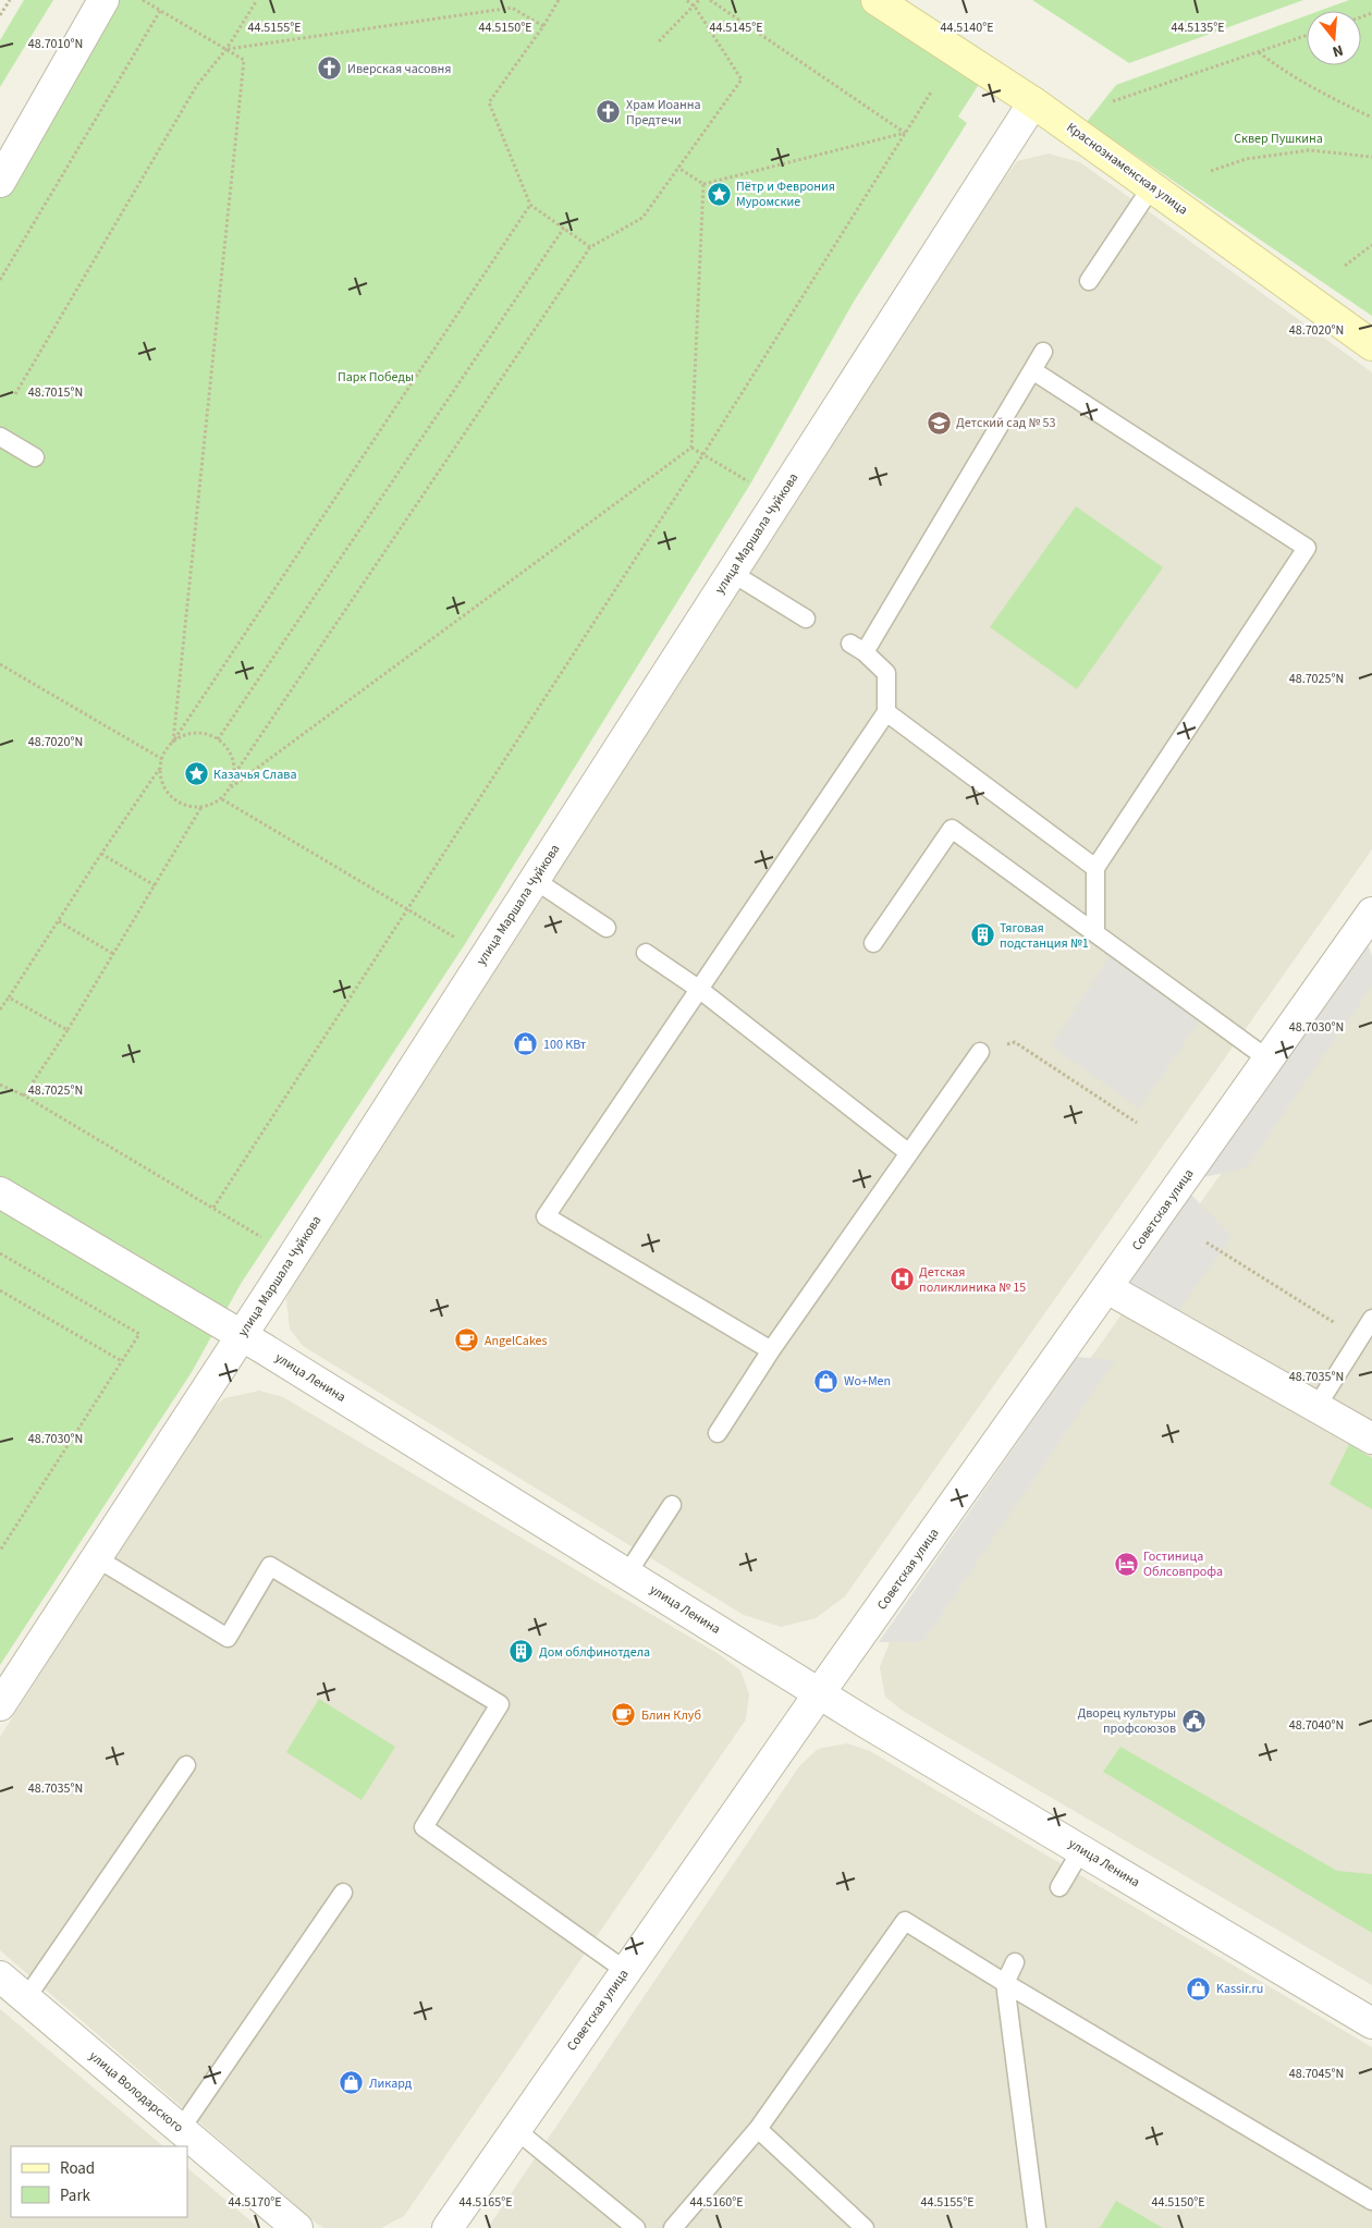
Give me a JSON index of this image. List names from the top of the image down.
{
  "streets": {
    "main road": ["Краснознаменская улица"],
    "street": [
      "улица Маршала Чуйкова",
      "Советская улица",
      "улица Ленина",
      "улица Володарского"
    ]
  },
  "crossings": [
    ["Краснознаменская улица", "улица Маршала Чуйкова"],
    ["улица Маршала Чуйкова", "улица Ленина"],
    ["Советская улица", "улица Ленина"]
  ],
  "parks": ["Сквер Пушкина", "Парк Победы"],
  "places": {
    "church": ["Иверская часовня", "Храм Иоанна Предтечи"],
    "place": ["Пётр и Феврония Муромские", "Казачья Слава"],
    "school or university": ["Детский сад № 53"],
    "building": ["Тяговая подстанция №1", "Дом облфинотдела"],
    "shop": [
      "100 КВт",
      "Wo+Men",
      "Kassir.ru",
      "Ликард"
    ],
    "hospital": ["Детская поликлиника № 15"],
    "cafe": ["AngelCakes", "Блин Клуб"],
    "hotel": ["Гостиница Облсовпрофа"],
    "public building": ["Дворец культуры профсоюзов"]
  },
  "legend": ["Road", "Park"],
  "north": "bottom",
  "coordinates": [
    "44.5155°E",
    "44.5150°E",
    "44.5145°E",
    "44.5140°E",
    "44.5135°E",
    "48.7010°N",
    "48.7020°N",
    "48.7015°N",
    "48.7025°N",
    "48.7030°N",
    "48.7035°N",
    "48.7040°N",
    "48.7045°N",
    "44.5170°E",
    "44.5165°E",
    "44.5160°E"
  ]
}
